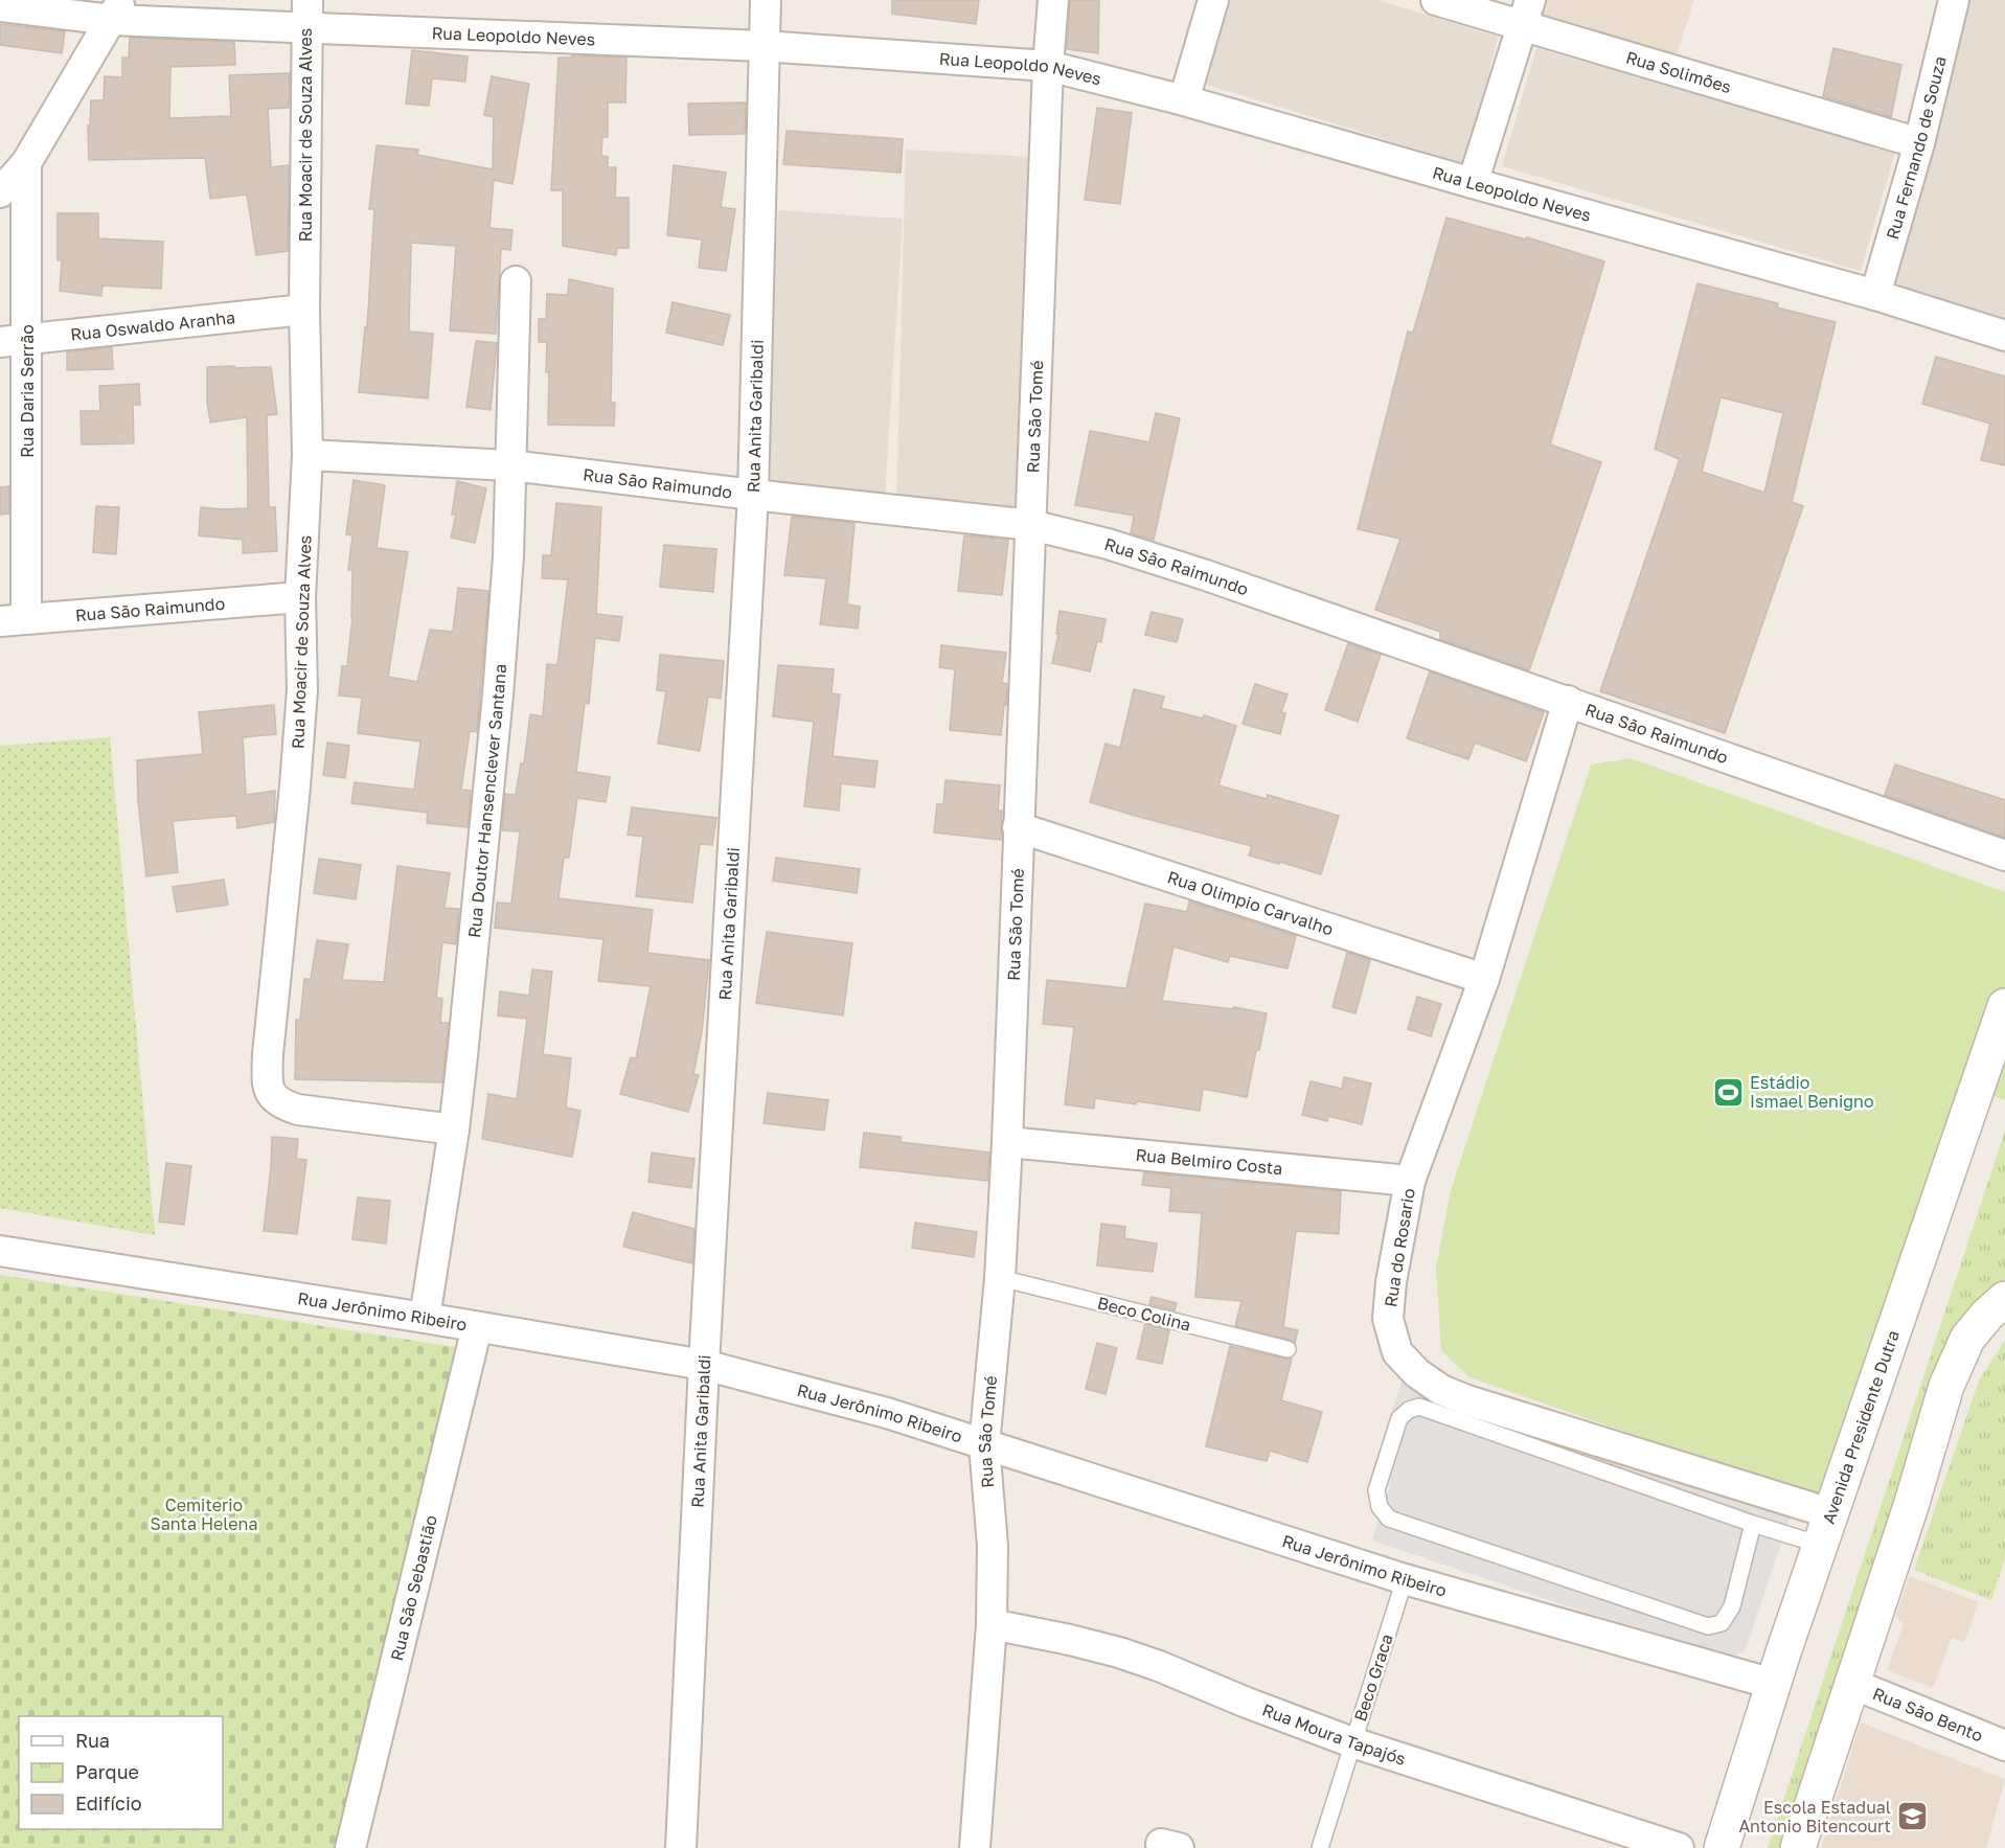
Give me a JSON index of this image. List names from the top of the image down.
{
  "streets": {
    "street": [
      "Rua Leopoldo Neves",
      "Rua Solimões",
      "Rua Moacir de Souza Alves",
      "Rua Fernando de Souza",
      "Rua Oswaldo Aranha",
      "Rua Daria Serrão",
      "Rua Anita Garibaldi",
      "Rua São Tomé",
      "Rua São Raimundo",
      "Rua Doutor Hansenclever Santana",
      "Rua Olimpio Carvalho",
      "Rua Belmiro Costa",
      "Rua do Rosario",
      "Rua Jerônimo Ribeiro",
      "Avenida Presidente Dutra",
      "Rua São Sebastião",
      "Rua São Bento",
      "Rua Moura Tapajós"
    ],
    "lane": ["Beco Colina", "Beco Graca"]
  },
  "crossings": [
    ["Rua Leopoldo Neves", "Rua Moacir de Souza Alves"],
    ["Rua Leopoldo Neves", "Rua Fernando de Souza"],
    ["Rua Leopoldo Neves", "Rua Anita Garibaldi"],
    ["Rua Leopoldo Neves", "Rua São Tomé"],
    ["Rua Solimões", "Rua Fernando de Souza"],
    ["Rua Moacir de Souza Alves", "Rua Oswaldo Aranha"],
    ["Rua Moacir de Souza Alves", "Rua São Raimundo"],
    ["Rua Moacir de Souza Alves", "Rua Doutor Hansenclever Santana"],
    ["Rua Oswaldo Aranha", "Rua Daria Serrão"],
    ["Rua Daria Serrão", "Rua São Raimundo"],
    ["Rua Anita Garibaldi", "Rua São Raimundo"],
    ["Rua Anita Garibaldi", "Rua Jerônimo Ribeiro"],
    ["Rua São Tomé", "Rua São Raimundo"],
    ["Rua São Tomé", "Rua Olimpio Carvalho"],
    ["Rua São Tomé", "Rua Belmiro Costa"],
    ["Rua São Tomé", "Rua Jerônimo Ribeiro"],
    ["Rua São Tomé", "Beco Colina"],
    ["Rua São Tomé", "Rua Moura Tapajós"],
    ["Rua São Raimundo", "Rua Doutor Hansenclever Santana"],
    ["Rua São Raimundo", "Rua do Rosario"],
    ["Rua Doutor Hansenclever Santana", "Rua Jerônimo Ribeiro"],
    ["Rua Olimpio Carvalho", "Rua do Rosario"],
    ["Rua Belmiro Costa", "Rua do Rosario"],
    ["Rua do Rosario", "Avenida Presidente Dutra"],
    ["Rua Jerônimo Ribeiro", "Avenida Presidente Dutra"],
    ["Rua Jerônimo Ribeiro", "Rua São Sebastião"],
    ["Rua Jerônimo Ribeiro", "Beco Graca"],
    ["Beco Graca", "Rua Moura Tapajós"]
  ],
  "parks": ["Cemiterio Santa Helena"],
  "places": {
    "sports": ["Estádio Ismael Benigno"],
    "school or university": ["Escola Estadual Antonio Bitencourt"]
  },
  "legend": ["Rua", "Parque", "Edifício"]
}
